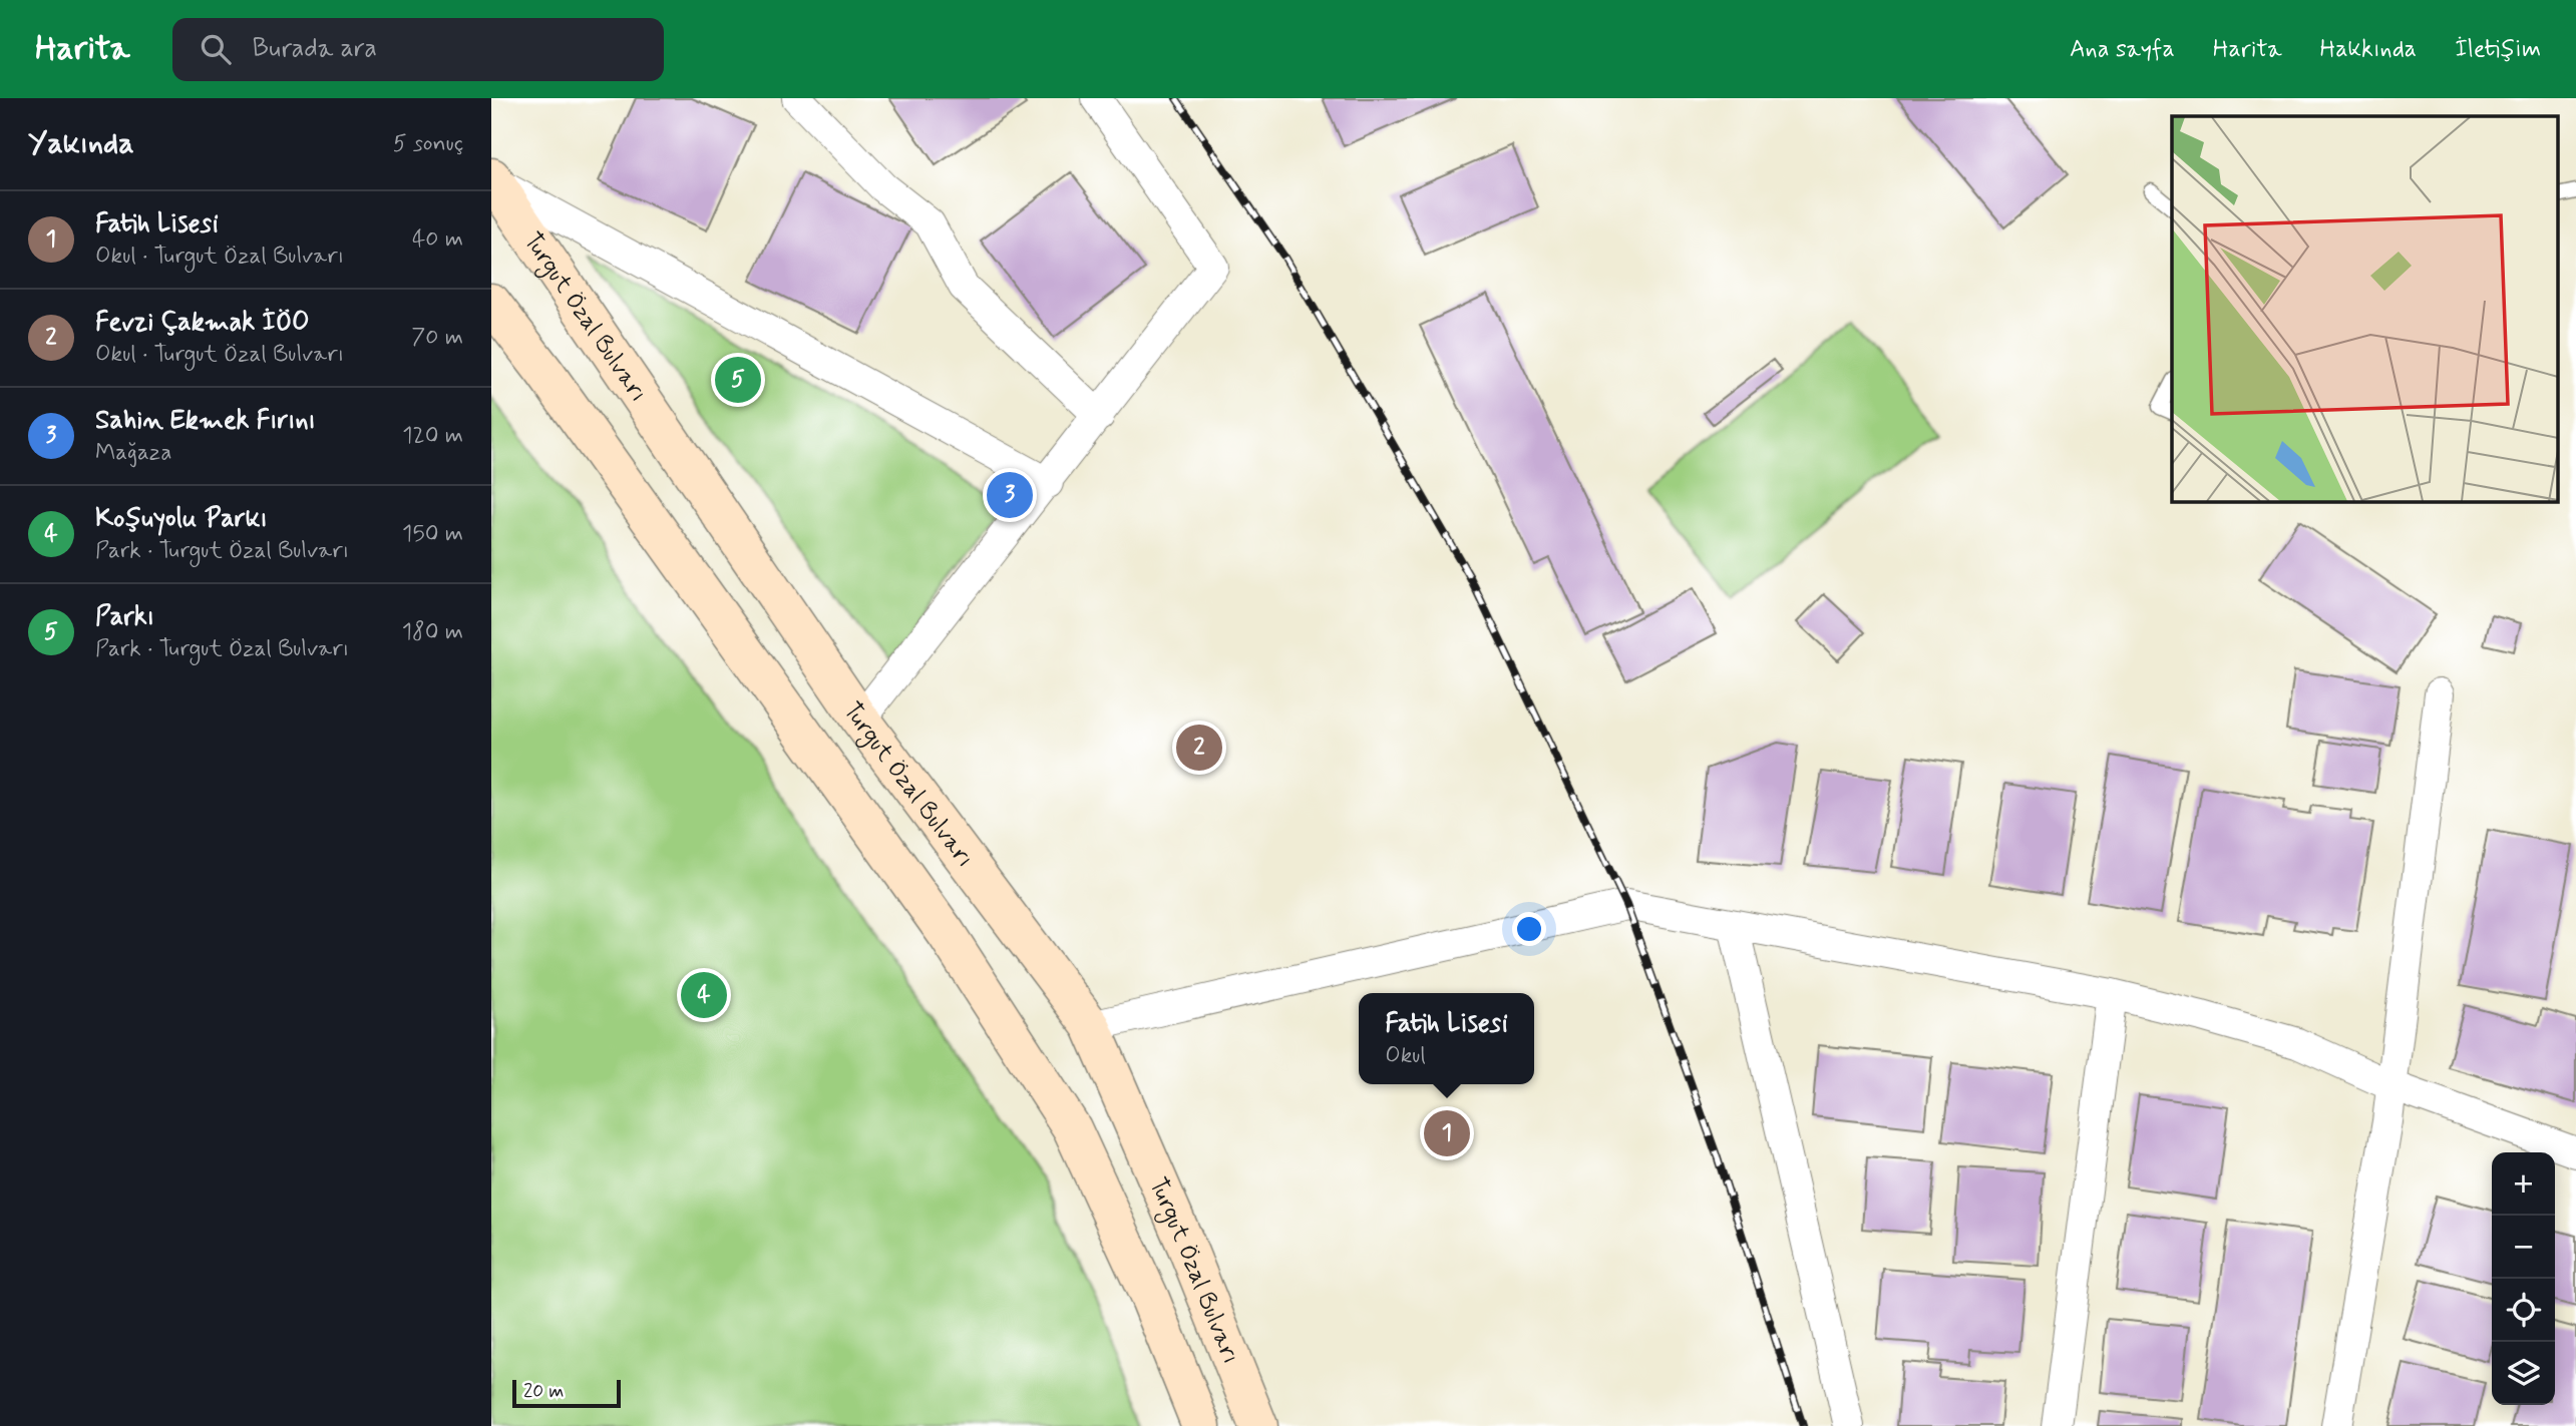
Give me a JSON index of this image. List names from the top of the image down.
{
  "streets": {
    "main road": ["Turgut Özal Bulvarı"]
  },
  "scale_bar": "20 m",
  "page": {
    "header": "Harita",
    "search": "Burada ara",
    "nav": [
      "Ana sayfa",
      "Harita",
      "Hakkında",
      "İletişim"
    ],
    "heading": ["Yakında", "5 sonuç"],
    "list": [
      {
        "mark": "1",
        "name": "Fatih Lisesi",
        "note": "Okul · Turgut Özal Bulvarı",
        "value": "40 m"
      },
      {
        "mark": "2",
        "name": "Fevzi Çakmak İÖO",
        "note": "Okul · Turgut Özal Bulvarı",
        "value": "70 m"
      },
      {
        "mark": "3",
        "name": "Sahin Ekmek Fırını",
        "note": "Mağaza",
        "value": "120 m"
      },
      {
        "mark": "4",
        "name": "Koşuyolu Parkı",
        "note": "Park · Turgut Özal Bulvarı",
        "value": "150 m"
      },
      {
        "mark": "5",
        "name": "Parkı",
        "note": "Park · Turgut Özal Bulvarı",
        "value": "180 m"
      }
    ],
    "pins": [
      "5",
      "3",
      "2",
      "4",
      "1"
    ],
    "popup": ["Fatih Lisesi", "Okul"],
    "map_buttons": ["+", "−"],
    "scale": "20 m"
  }
}
